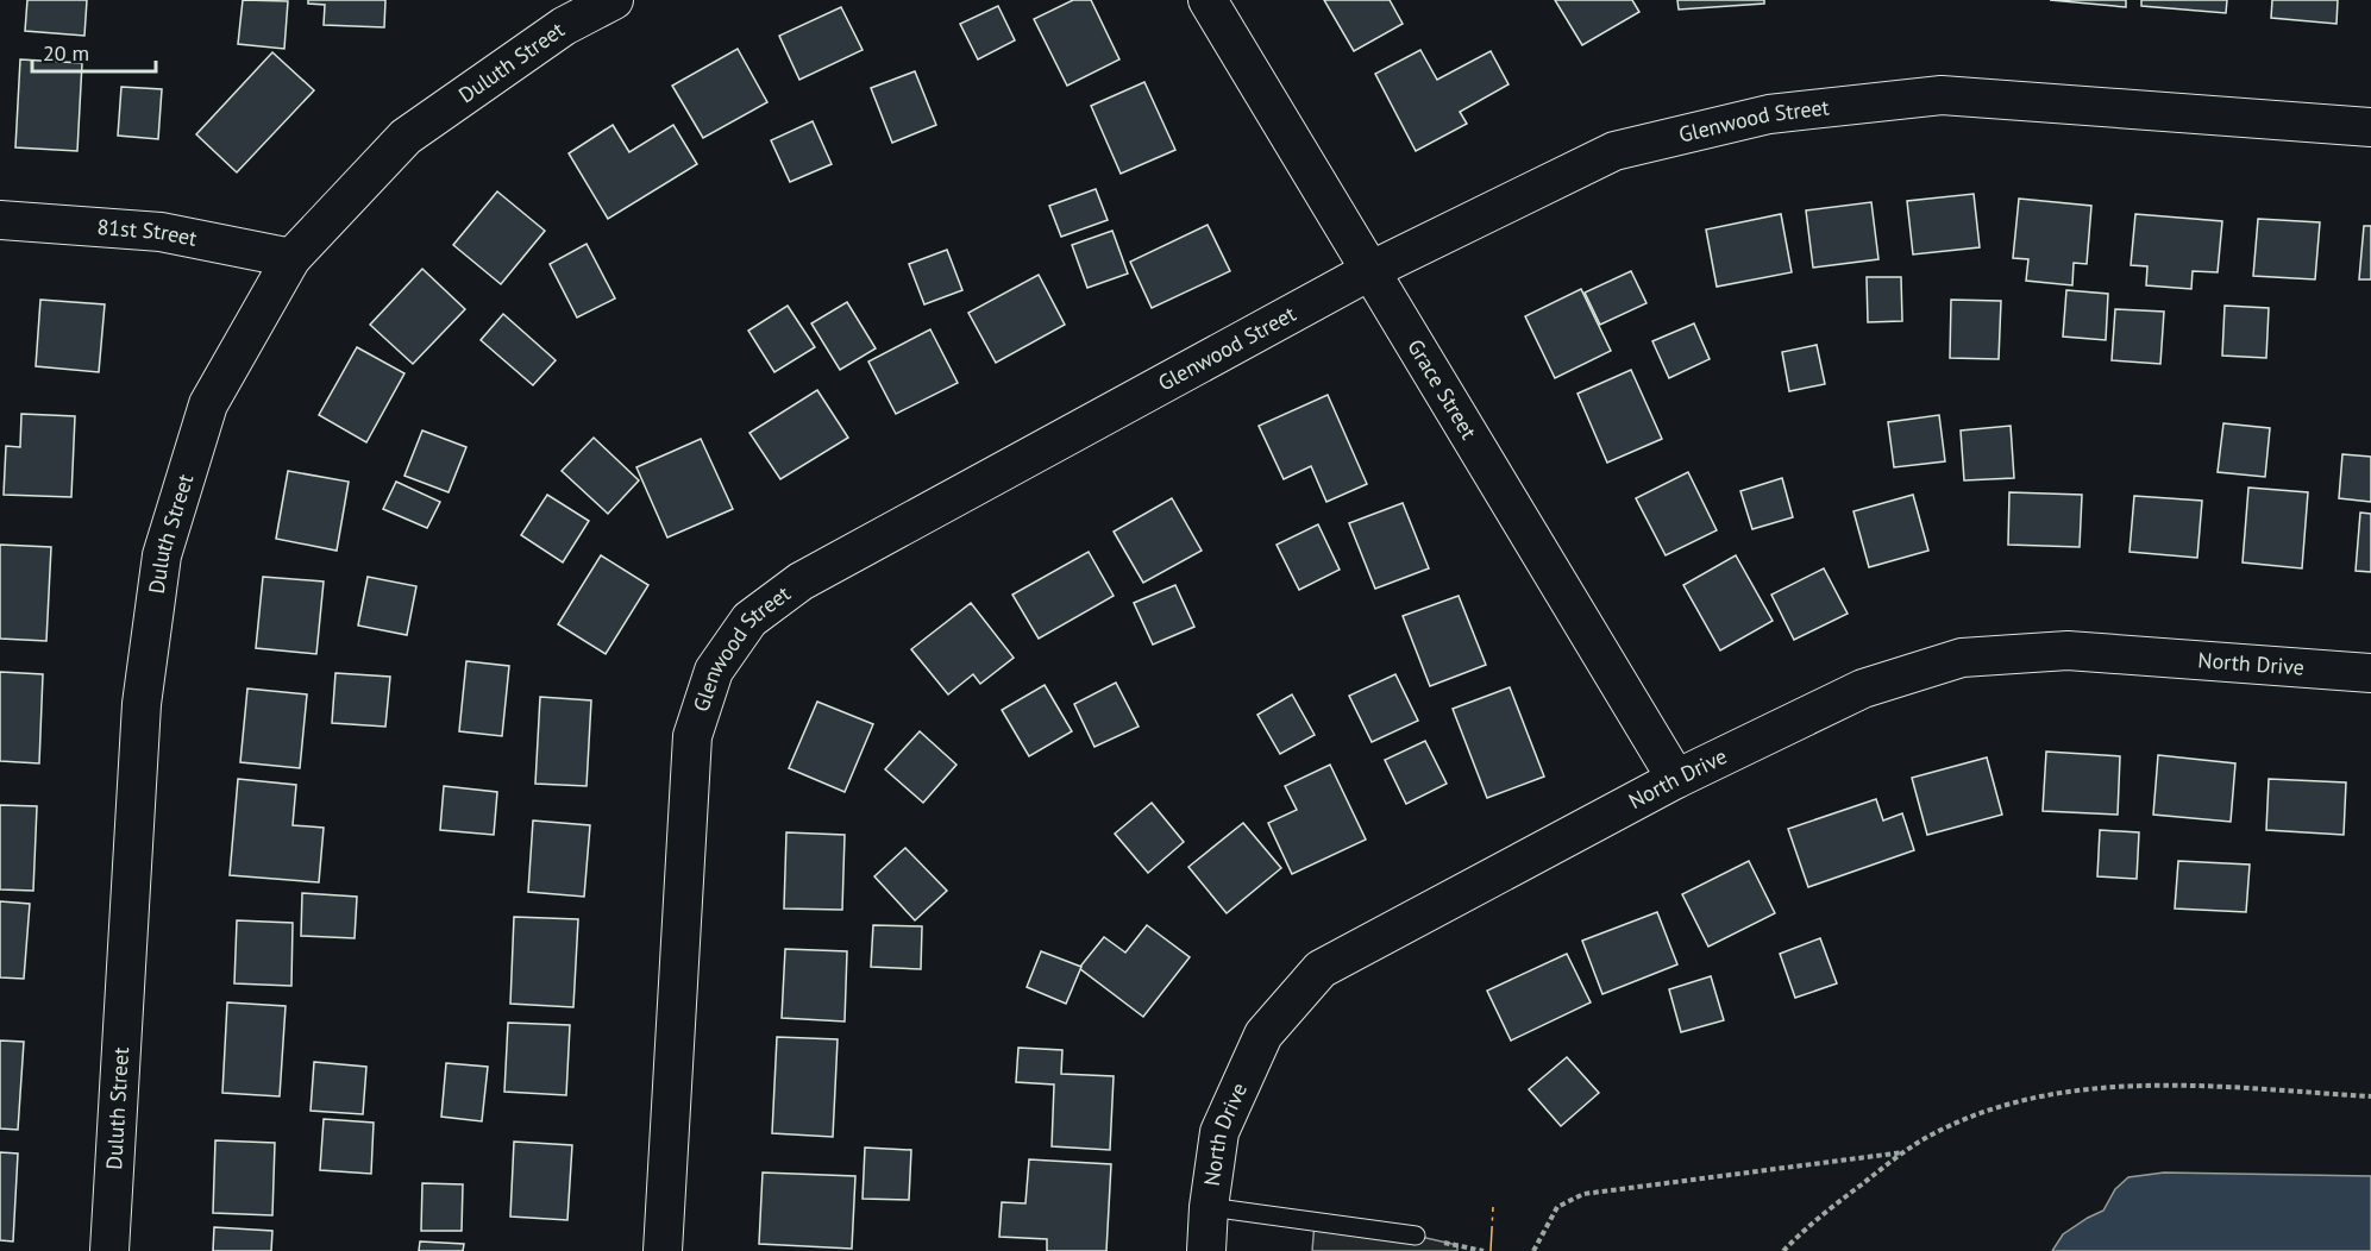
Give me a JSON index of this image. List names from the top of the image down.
{
  "streets": {
    "street": [
      "Duluth Street",
      "Glenwood Street",
      "81st Street",
      "Grace Street",
      "North Drive"
    ]
  },
  "crossings": [
    ["Duluth Street", "81st Street"],
    ["Glenwood Street", "Grace Street"],
    ["Grace Street", "North Drive"]
  ],
  "scale_bar": "20 m"
}
